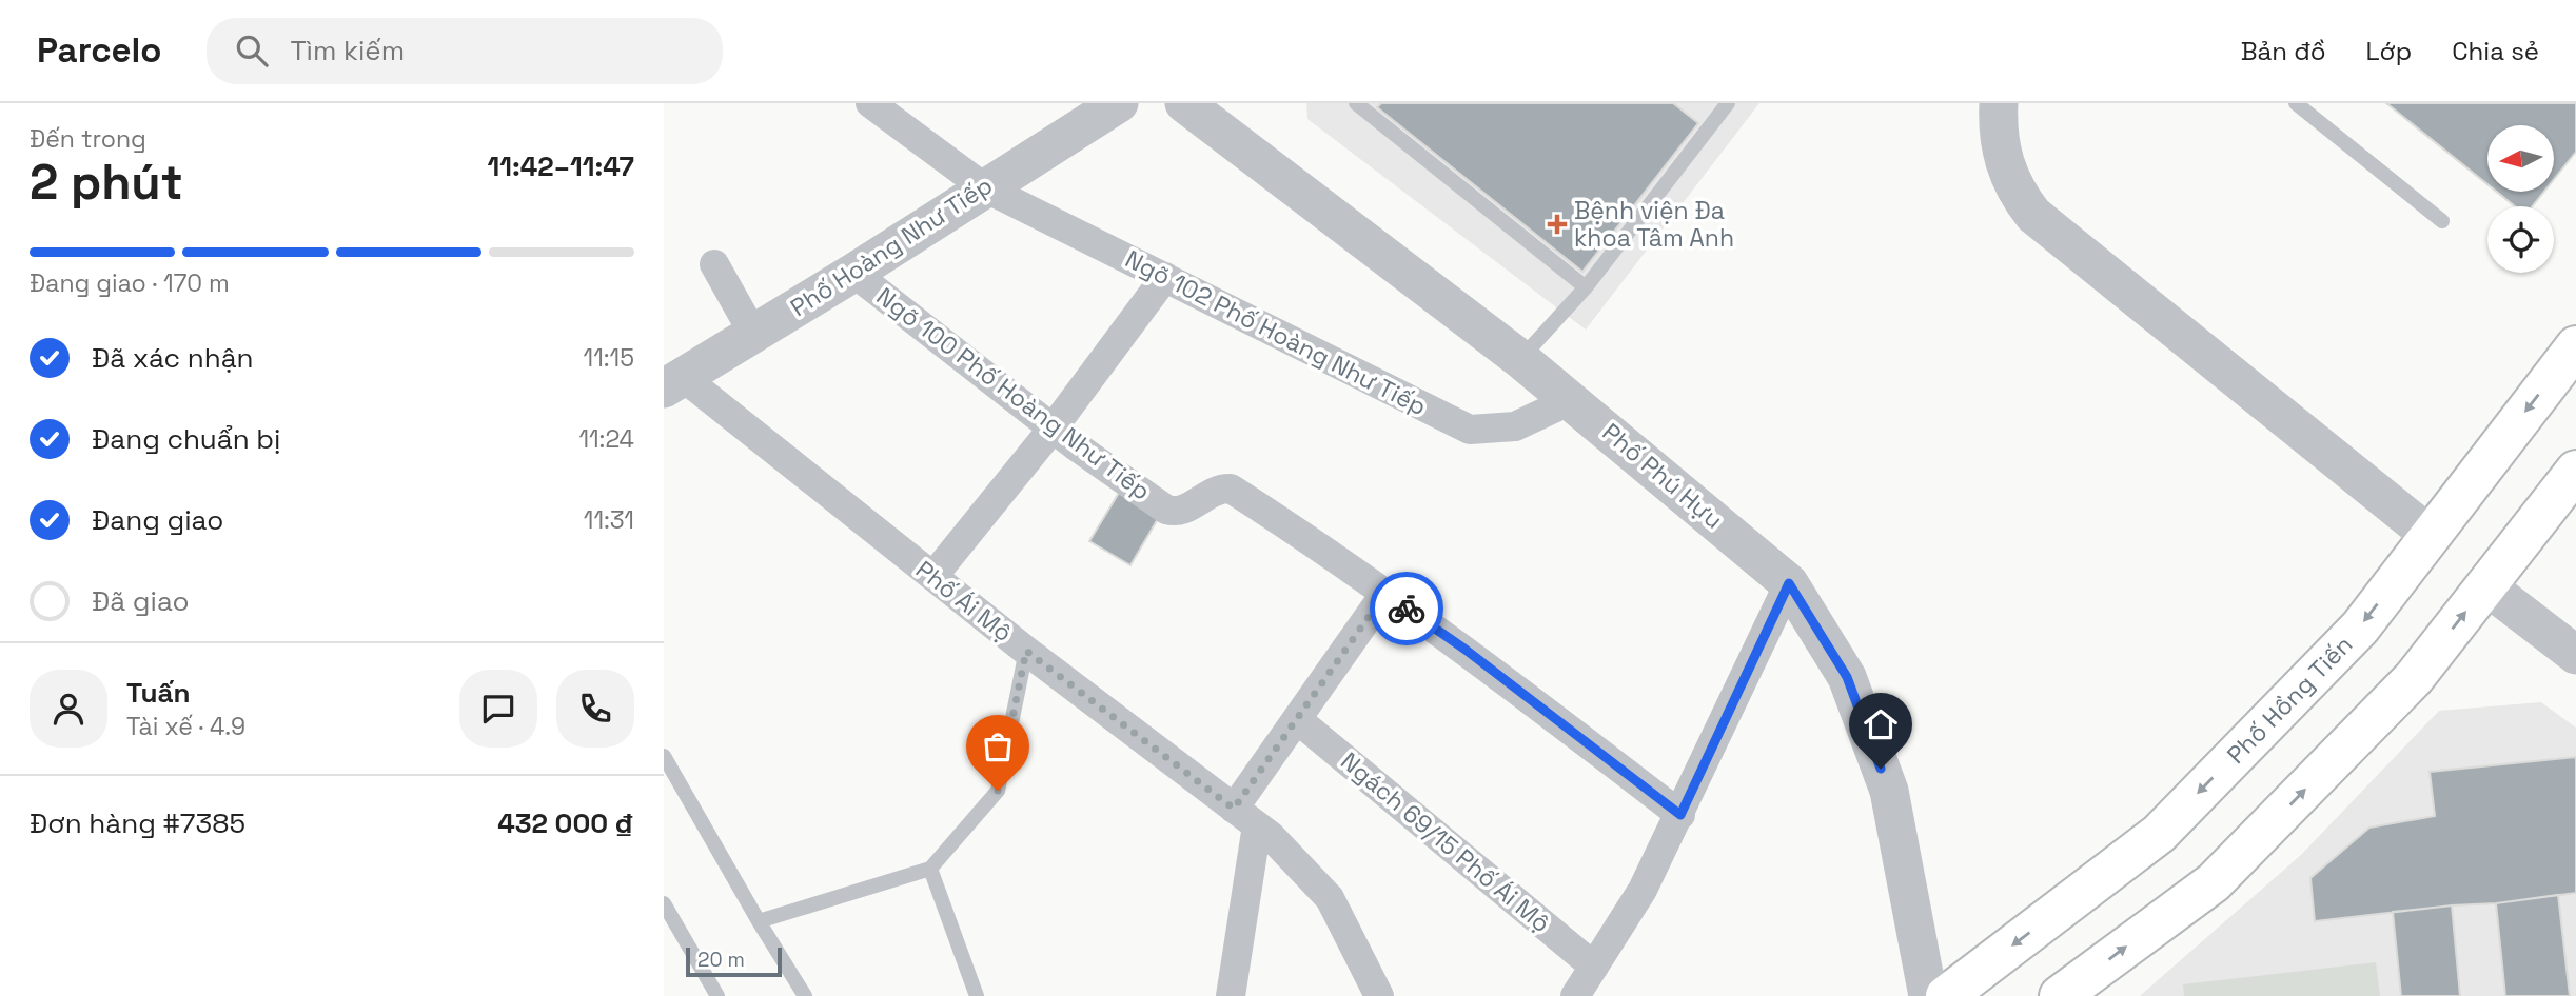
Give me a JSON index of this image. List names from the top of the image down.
{
  "streets": {
    "main road": ["Phố Hồng Tiến"],
    "street": [
      "Phố Hoàng Như Tiếp",
      "Ngõ 102 Phố Hoàng Như Tiếp",
      "Ngõ 100 Phố Hoàng Như Tiếp",
      "Phố Phú Hựu",
      "Phố Ái Mộ",
      "Ngách 69/15 Phố Ái Mộ"
    ]
  },
  "crossings": [
    ["Phố Hoàng Như Tiếp", "Ngõ 102 Phố Hoàng Như Tiếp"],
    ["Phố Hoàng Như Tiếp", "Ngõ 100 Phố Hoàng Như Tiếp"],
    ["Phố Hoàng Như Tiếp", "Phố Ái Mộ"],
    ["Ngõ 102 Phố Hoàng Như Tiếp", "Phố Phú Hựu"]
  ],
  "places": {
    "health": ["Bệnh viện Đa khoa Tâm Anh"]
  },
  "scale_bar": "20 m",
  "north": "left",
  "page": {
    "header": "Parcelo",
    "search": "Tìm kiếm",
    "nav": ["Bản đồ", "Lớp", "Chia sẻ"],
    "heading": ["2 phút", "Đến trong", "11:42–11:47"],
    "panel": [
      "Tuấn",
      "Tài xế · 4.9",
      "Đơn hàng #7385",
      "432 000 ₫"
    ],
    "bar": "Đang giao · 170 m",
    "list": [
      ["Đã xác nhận", "11:15"],
      ["Đang chuẩn bị", "11:24"],
      ["Đang giao", "11:31"],
      "Đã giao"
    ],
    "scale": "20 m"
  }
}
